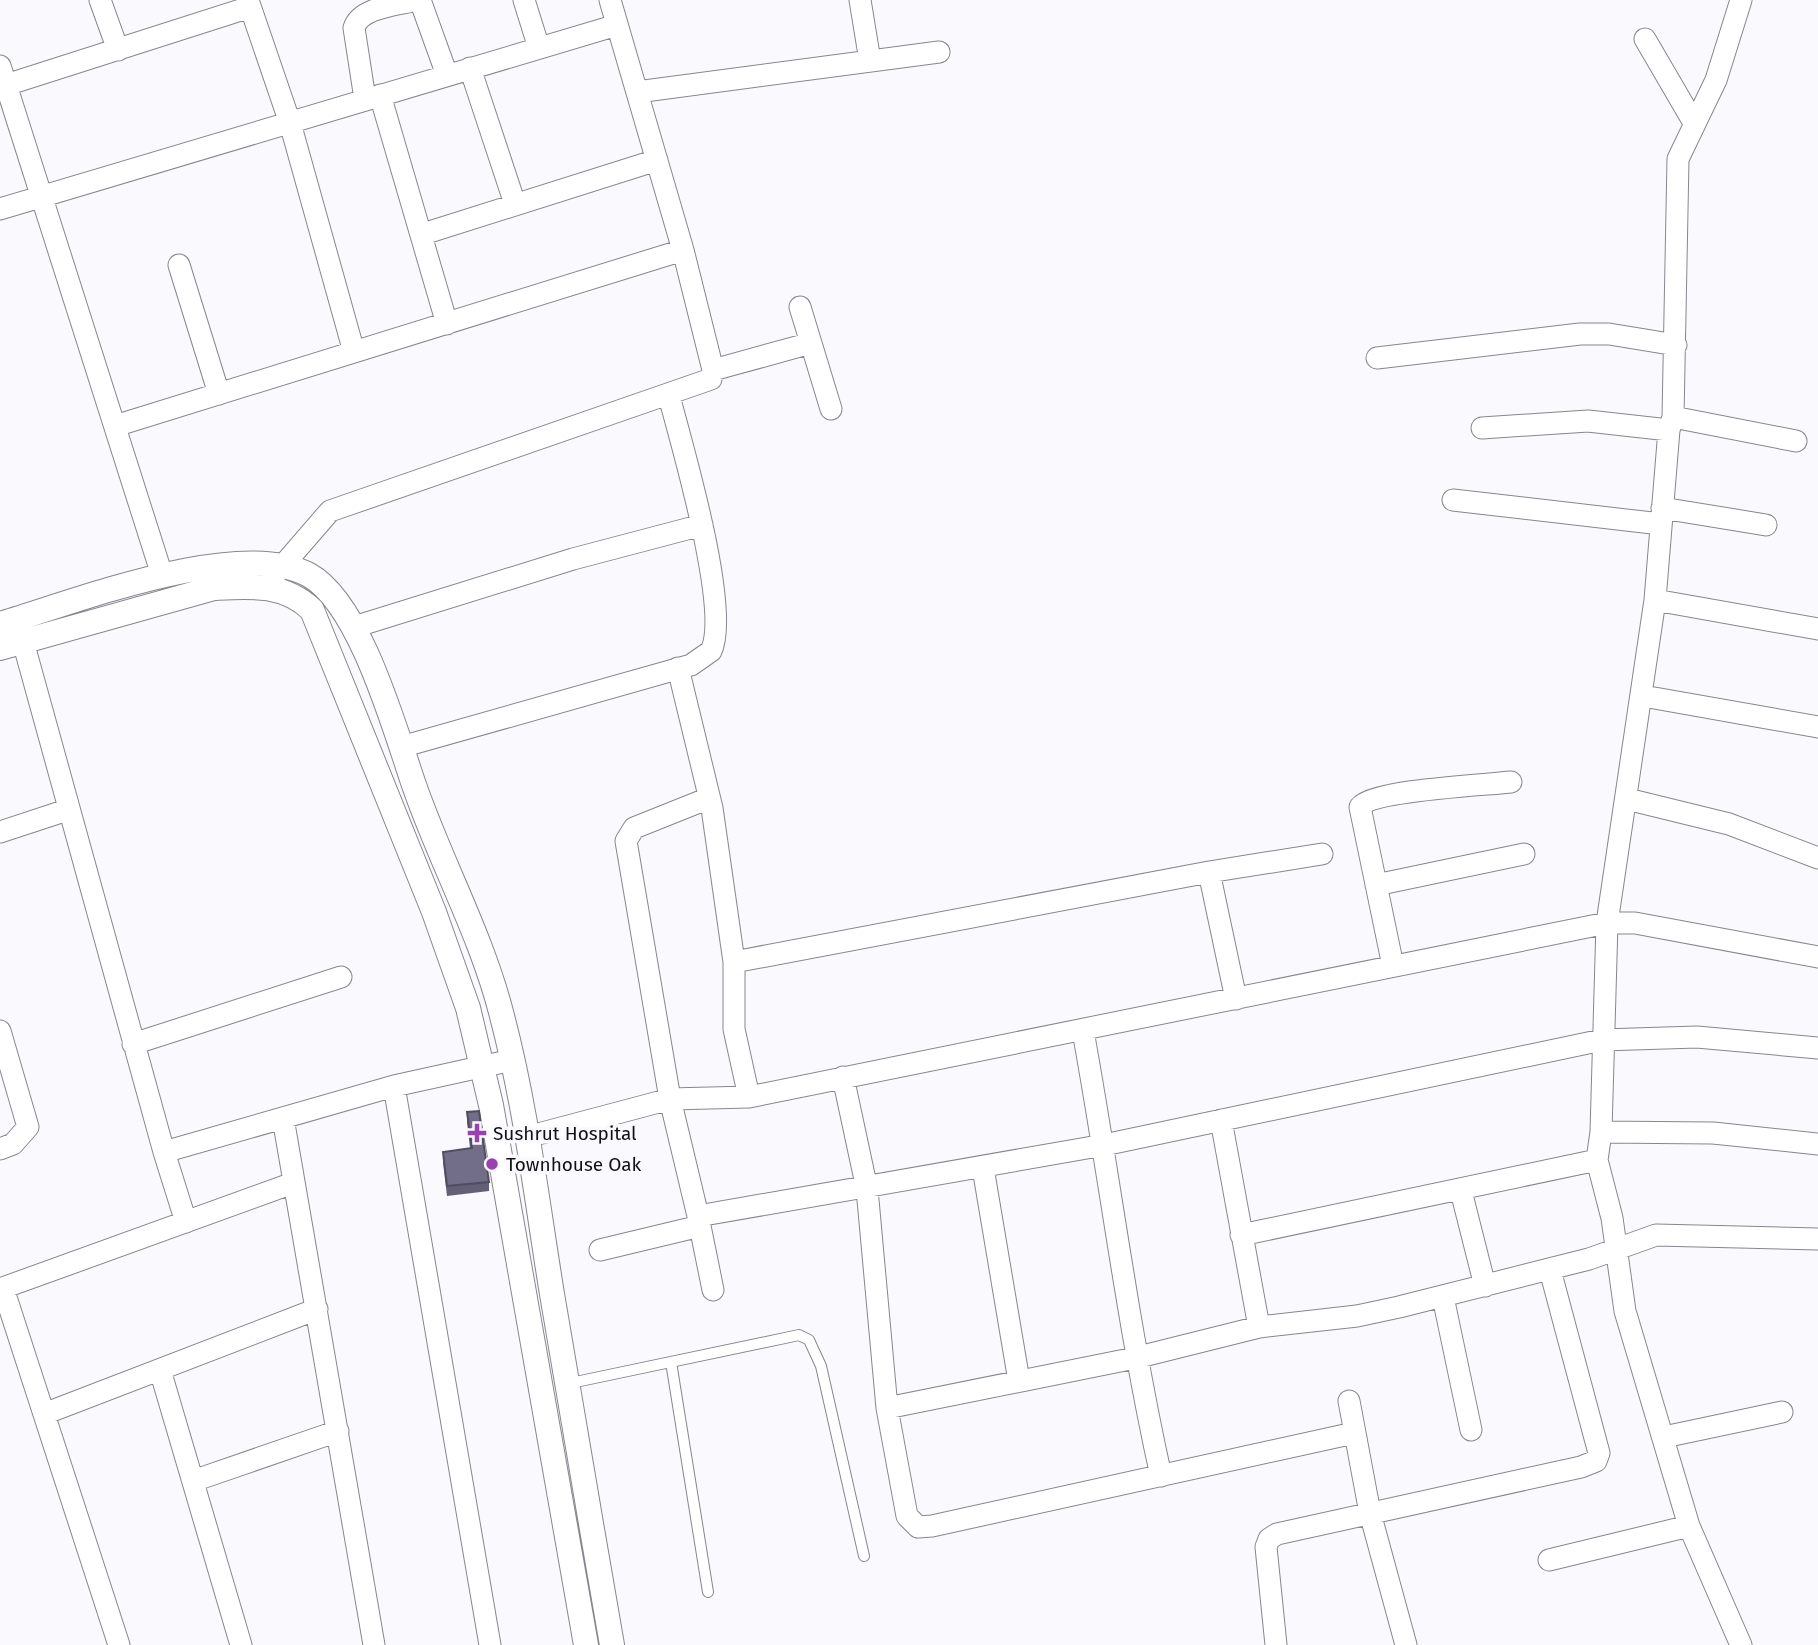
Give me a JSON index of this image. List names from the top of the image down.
{
  "places": {
    "health": ["Sushrut Hospital"],
    "other": ["Townhouse Oak"]
  }
}
